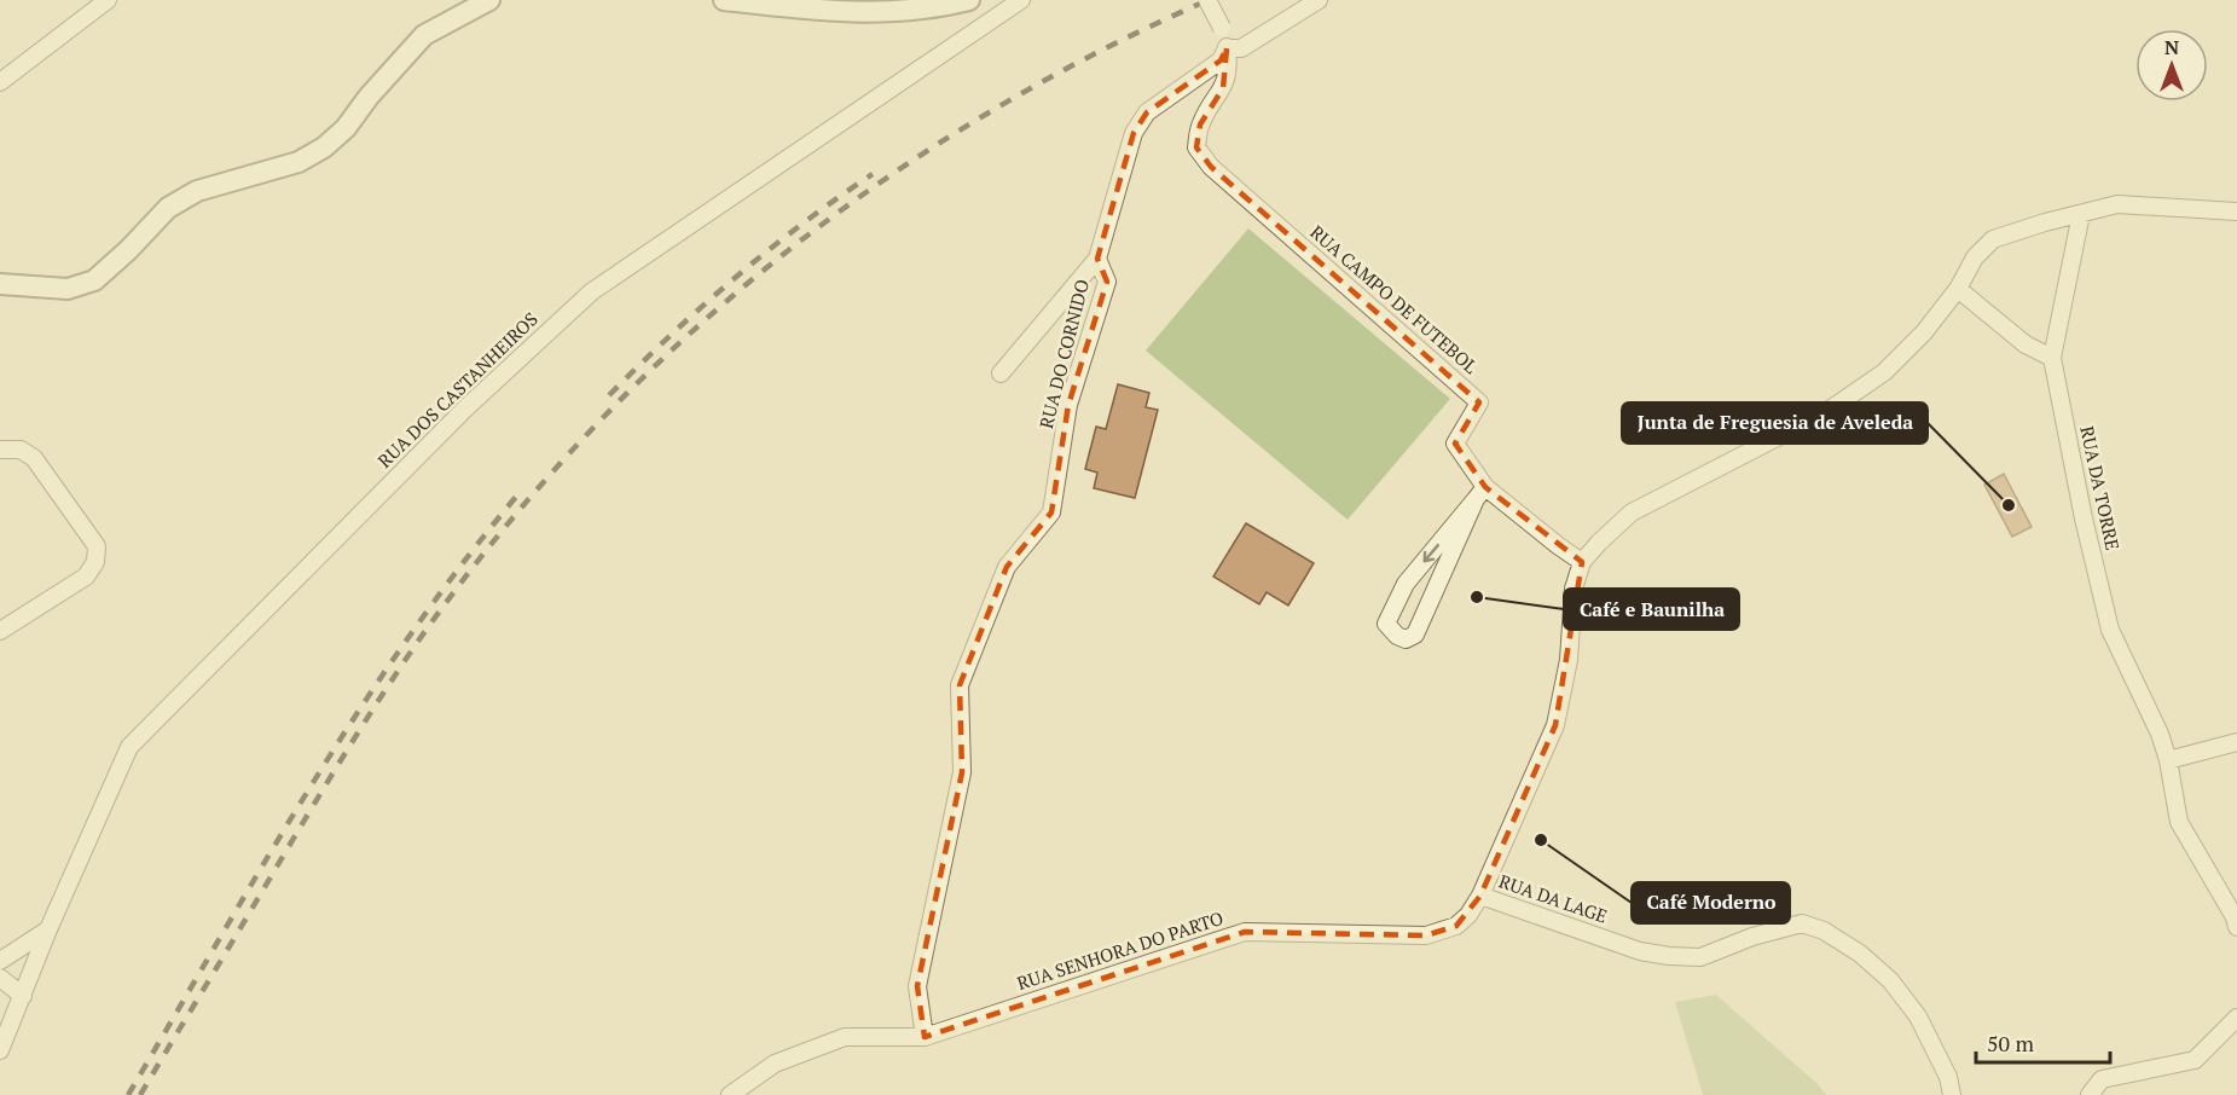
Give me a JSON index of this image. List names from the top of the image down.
{
  "streets": {
    "street": [
      "RUA CAMPO DE FUTEBOL",
      "RUA DO CORNIDO",
      "RUA DOS CASTANHEIROS",
      "RUA DA TORRE",
      "RUA DA LAGE",
      "RUA SENHORA DO PARTO"
    ]
  },
  "crossings": [
    ["RUA CAMPO DE FUTEBOL", "RUA DO CORNIDO"],
    ["RUA CAMPO DE FUTEBOL", "RUA SENHORA DO PARTO"],
    ["RUA DO CORNIDO", "RUA SENHORA DO PARTO"],
    ["RUA DA TORRE", "RUA SENHORA DO PARTO"],
    ["RUA DA LAGE", "RUA SENHORA DO PARTO"]
  ],
  "places": ["Junta de Freguesia de Aveleda", "Café e Baunilha", "Café Moderno"],
  "scale_bar": "50 m",
  "north": "top"
}
